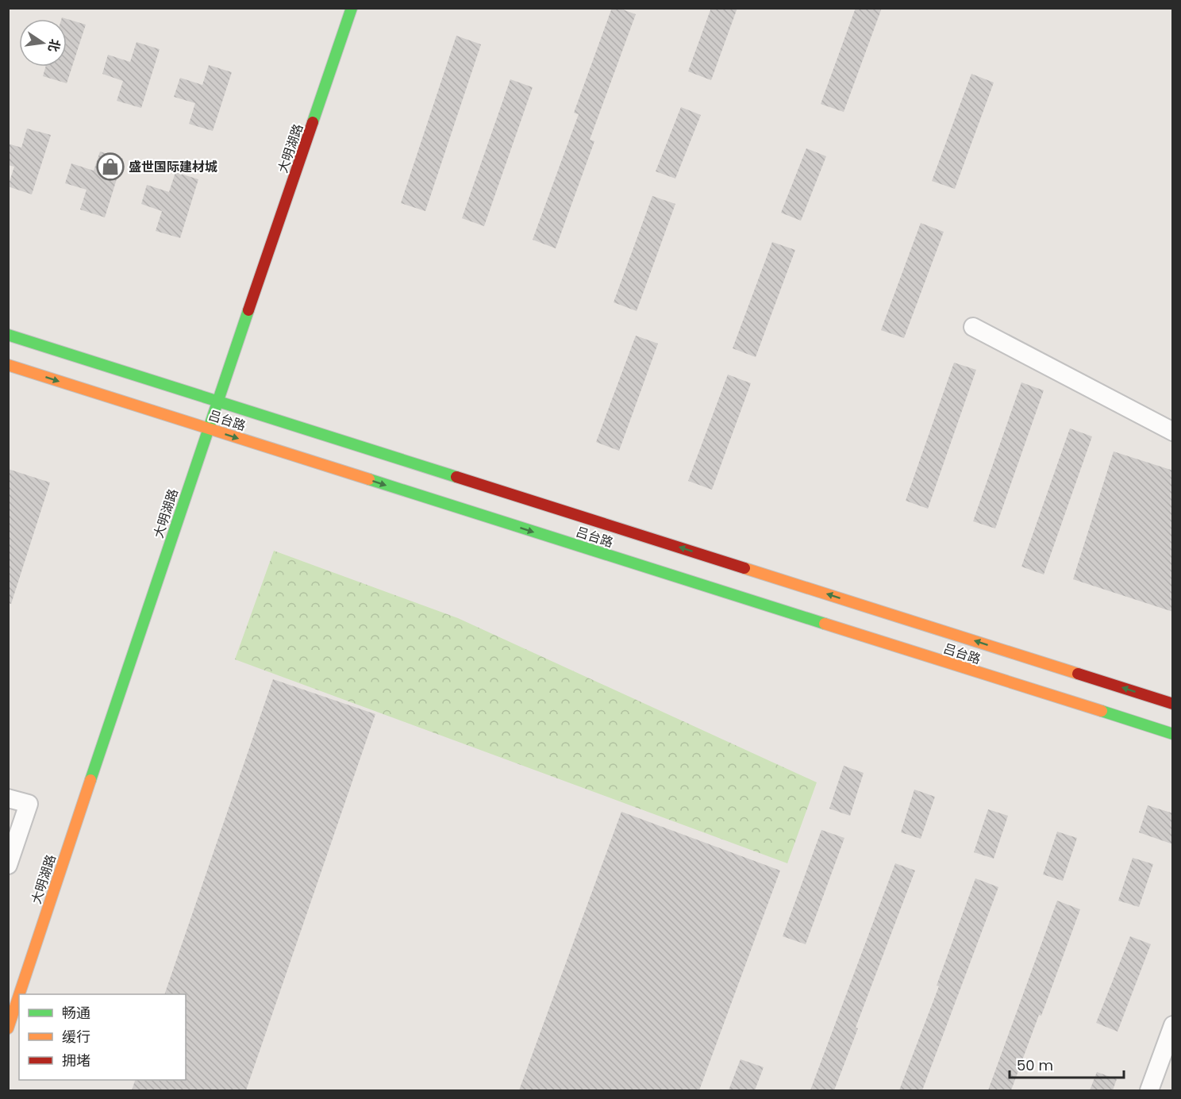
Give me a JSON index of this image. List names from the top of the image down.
{
  "streets": {
    "main road": ["大明湖路", "吕台路"]
  },
  "crossings": [
    ["大明湖路", "吕台路"]
  ],
  "places": {
    "shop": ["盛世国际建材城"]
  },
  "legend": ["畅通", "缓行", "拥堵"],
  "scale_bar": "50 m",
  "north": "right"
}
